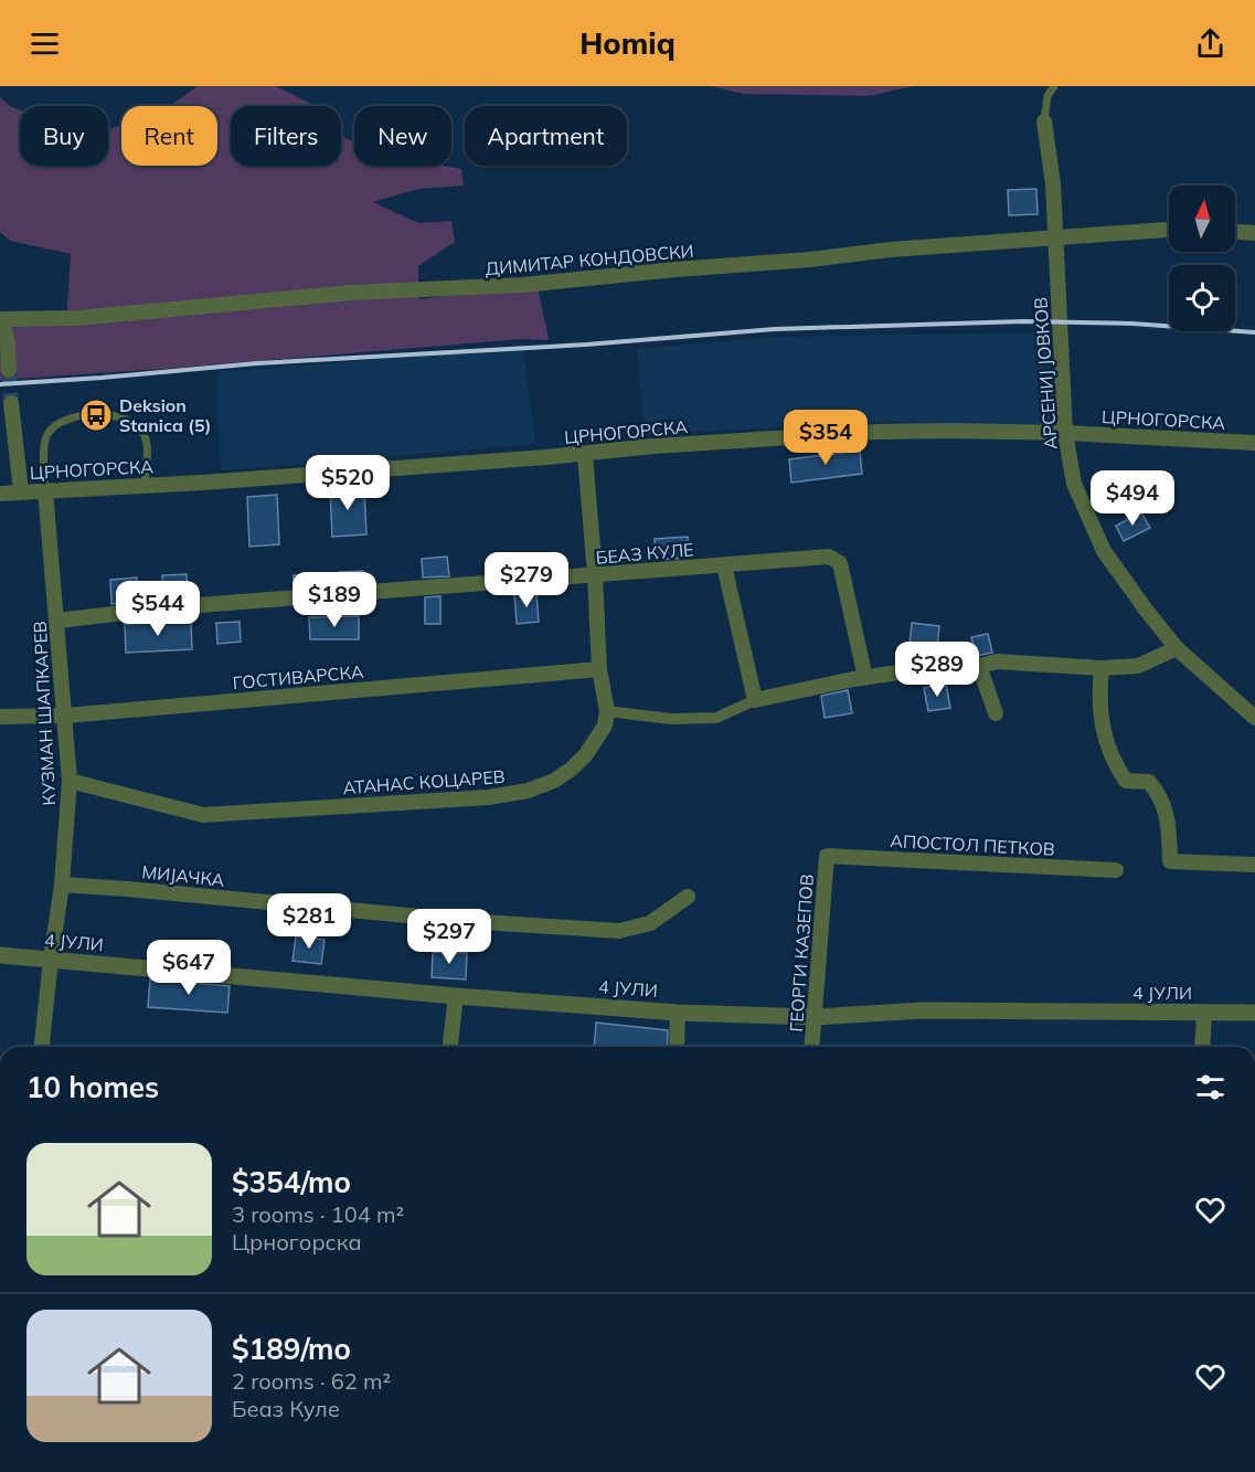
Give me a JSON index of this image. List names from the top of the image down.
{
  "streets": {
    "street": [
      "ДИМИТАР КОНДОВСКИ",
      "АРСЕНИЈ ЈОВКОВ",
      "ЦРНОГОРСКА",
      "БЕАЗ КУЛЕ",
      "ГОСТИВАРСКА",
      "КУЗМАН ШАПКАРЕВ",
      "АТАНАС КОЦАРЕВ",
      "АПОСТОЛ ПЕТКОВ",
      "МИЈАЧКА",
      "4 ЈУЛИ",
      "ГЕОРГИ КАЗЕПОВ"
    ]
  },
  "crossings": [
    ["ДИМИТАР КОНДОВСКИ", "АРСЕНИЈ ЈОВКОВ"],
    ["АРСЕНИЈ ЈОВКОВ", "ЦРНОГОРСКА"],
    ["ЦРНОГОРСКА", "КУЗМАН ШАПКАРЕВ"],
    ["БЕАЗ КУЛЕ", "КУЗМАН ШАПКАРЕВ"],
    ["ГОСТИВАРСКА", "КУЗМАН ШАПКАРЕВ"],
    ["КУЗМАН ШАПКАРЕВ", "АТАНАС КОЦАРЕВ"],
    ["КУЗМАН ШАПКАРЕВ", "МИЈАЧКА"],
    ["КУЗМАН ШАПКАРЕВ", "4 ЈУЛИ"],
    ["АПОСТОЛ ПЕТКОВ", "ГЕОРГИ КАЗЕПОВ"],
    ["4 ЈУЛИ", "ГЕОРГИ КАЗЕПОВ"]
  ],
  "places": {
    "bus stop": ["Deksion Stanica (5)"]
  },
  "north": "top",
  "page": {
    "header": "Homiq",
    "chip": [
      "Buy",
      "Rent",
      "Filters",
      "New",
      "Apartment"
    ],
    "price": [
      "$354",
      "$520",
      "$494",
      "$279",
      "$189",
      "$544",
      "$289",
      "$281",
      "$297",
      "$647"
    ],
    "heading": "10 homes",
    "list": [
      {
        "name": "$354/mo",
        "note": "3 rooms · 104 m² · Црногорска"
      },
      {
        "name": "$189/mo",
        "note": "2 rooms · 62 m² · Беаз Куле"
      }
    ]
  }
}
